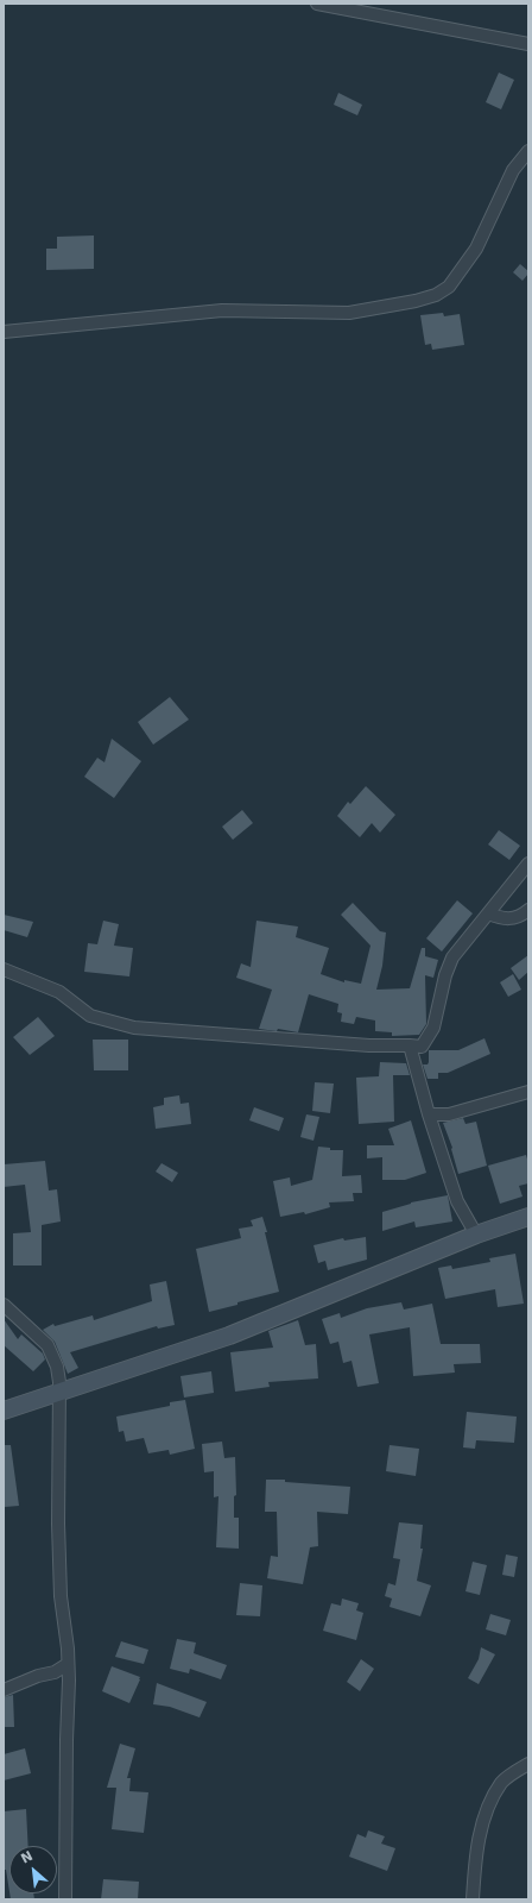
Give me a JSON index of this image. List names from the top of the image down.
{
  "north": "top left"
}
